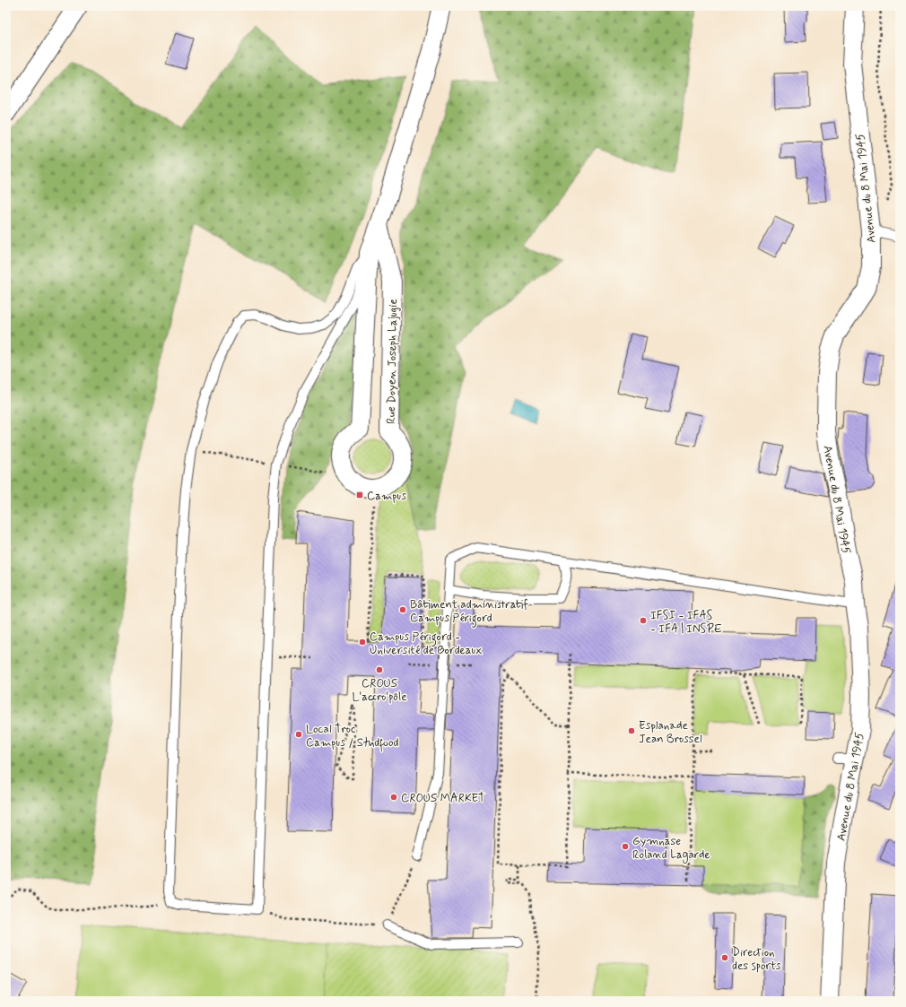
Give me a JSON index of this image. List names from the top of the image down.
{
  "streets": {
    "street": ["Avenue du 8 Mai 1945", "Rue Doyen Joseph Lajugie"]
  },
  "places": {
    "transit": ["Campus"],
    "other": [
      "Bâtiment administratif Campus Périgord",
      "IFSI - IFAS - IFA | INSPE",
      "Campus Périgord - Université de Bordeaux",
      "CROUS L'accro'pôle",
      "Esplanade Jean Brossel",
      "Local Troc Campus / Studfood",
      "CROUS MARKET",
      "Gymnase Roland Lagarde",
      "Direction des sports"
    ]
  }
}
